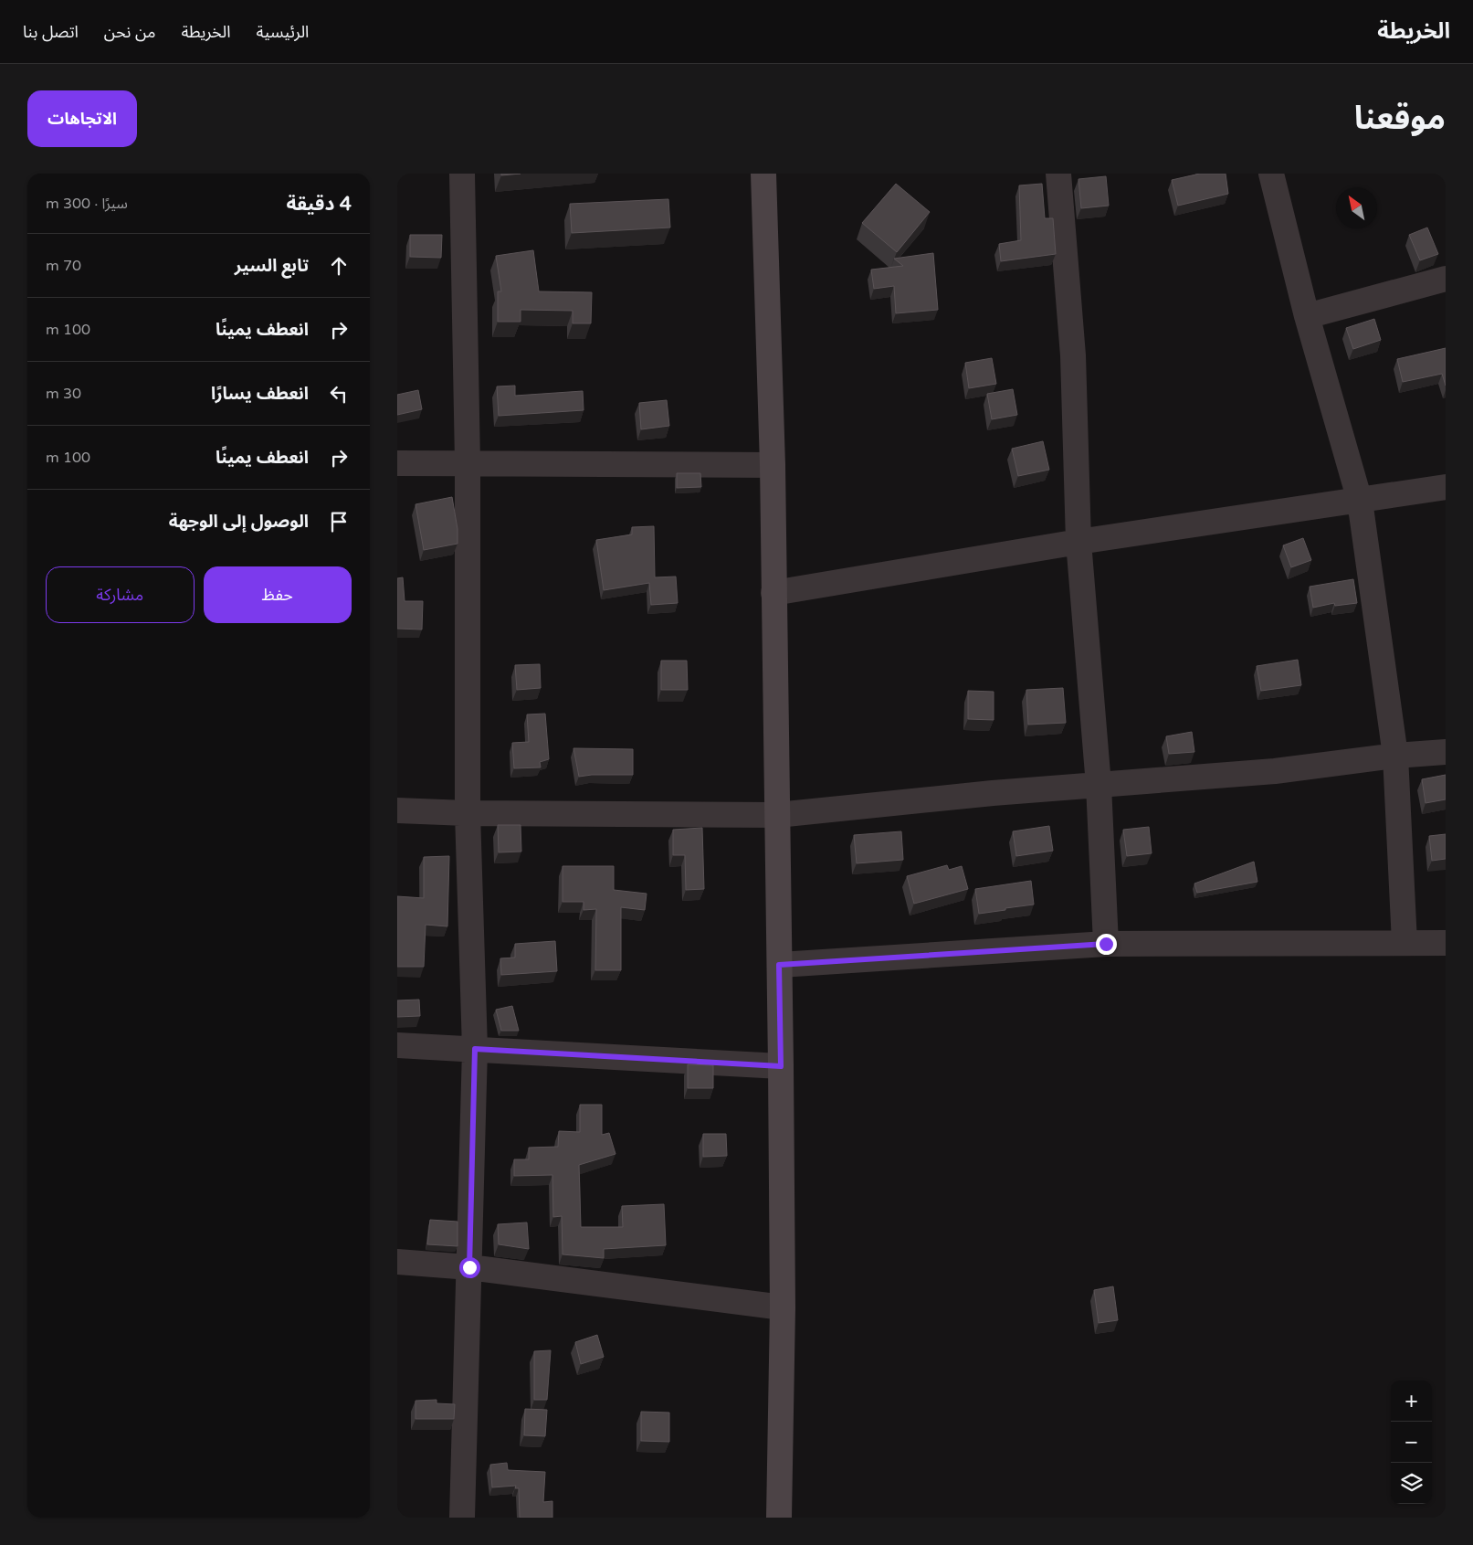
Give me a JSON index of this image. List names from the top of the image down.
{
  "north": "top left",
  "page": {
    "header": "الخريطة",
    "nav": [
      "الرئيسية",
      "الخريطة",
      "من نحن",
      "اتصل بنا"
    ],
    "title": "موقعنا",
    "buttons": [
      "الاتجاهات",
      ["حفظ", "مشاركة"]
    ],
    "heading": ["4 دقيقة", "سيرًا · 300 m"],
    "list": [
      ["تابع السير", "70 m"],
      ["انعطف يمينًا", "100 m"],
      ["انعطف يسارًا", "30 m"],
      ["انعطف يمينًا", "100 m"],
      "الوصول إلى الوجهة"
    ],
    "map_buttons": ["+", "−"]
  }
}
